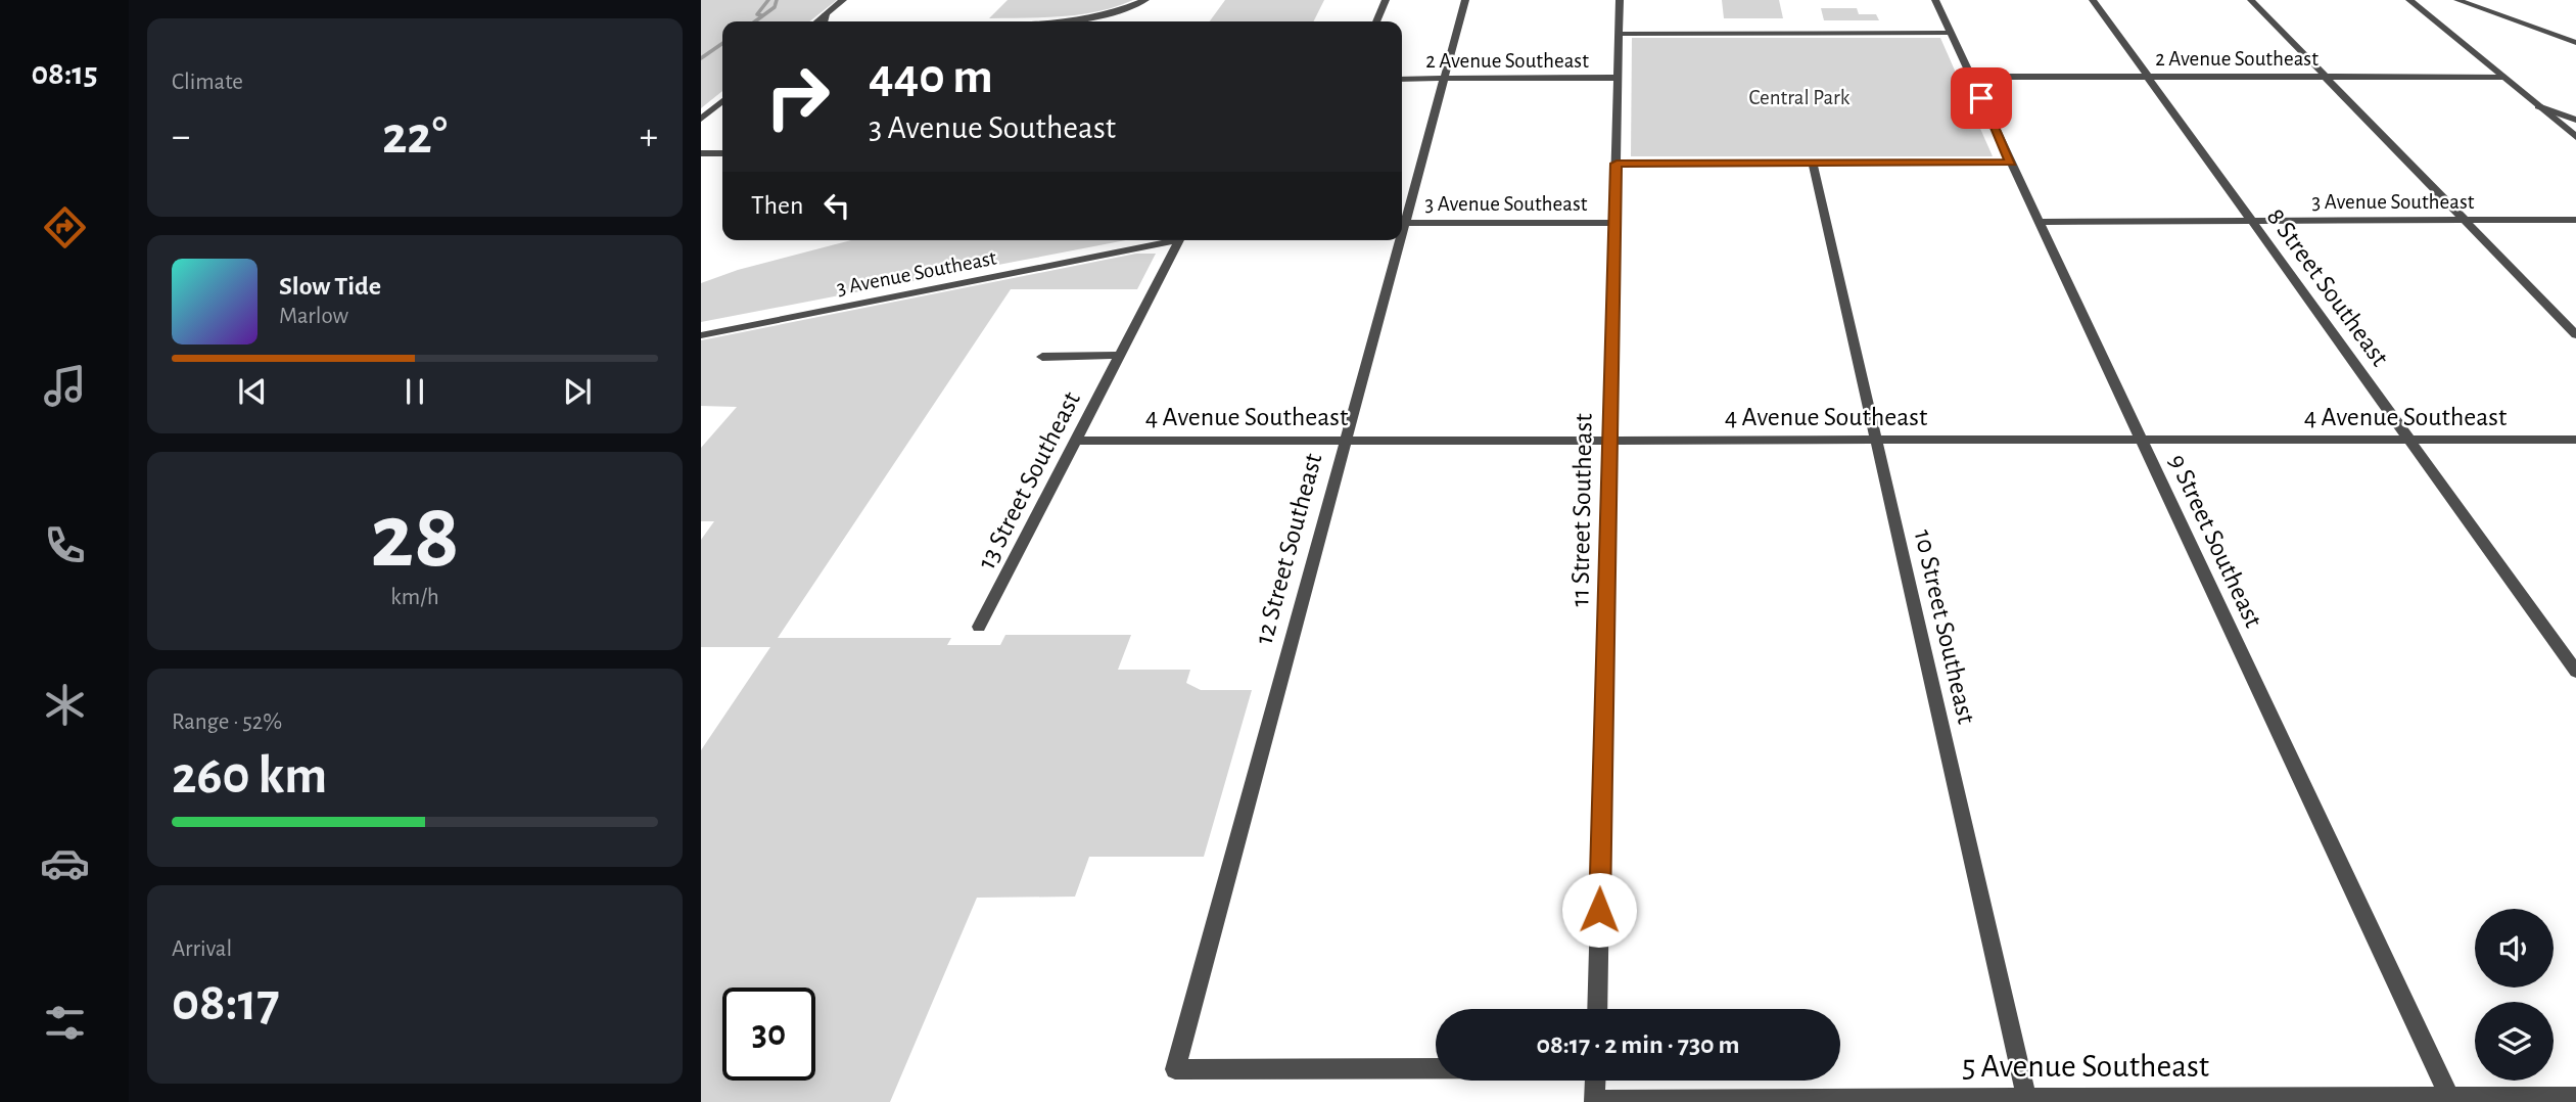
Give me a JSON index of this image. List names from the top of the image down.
{
  "streets": {
    "street": [
      "2 Avenue Southeast",
      "3 Avenue Southeast",
      "8 Street Southeast",
      "4 Avenue Southeast",
      "13 Street Southeast",
      "11 Street Southeast",
      "9 Street Southeast",
      "12 Street Southeast",
      "10 Street Southeast",
      "5 Avenue Southeast"
    ]
  },
  "crossings": [
    ["2 Avenue Southeast", "8 Street Southeast"],
    ["2 Avenue Southeast", "11 Street Southeast"],
    ["2 Avenue Southeast", "9 Street Southeast"],
    ["2 Avenue Southeast", "12 Street Southeast"],
    ["3 Avenue Southeast", "8 Street Southeast"],
    ["3 Avenue Southeast", "11 Street Southeast"],
    ["3 Avenue Southeast", "9 Street Southeast"],
    ["3 Avenue Southeast", "10 Street Southeast"],
    ["8 Street Southeast", "4 Avenue Southeast"],
    ["4 Avenue Southeast", "13 Street Southeast"],
    ["4 Avenue Southeast", "11 Street Southeast"],
    ["4 Avenue Southeast", "9 Street Southeast"],
    ["4 Avenue Southeast", "12 Street Southeast"],
    ["4 Avenue Southeast", "10 Street Southeast"],
    ["9 Street Southeast", "5 Avenue Southeast"],
    ["10 Street Southeast", "5 Avenue Southeast"]
  ],
  "parks": ["Central Park"],
  "page": {
    "tabs": "08:15",
    "tile": [
      "Climate",
      ["28", "km/h"],
      ["Range · 52%", "260 km"],
      ["Arrival", "08:17"]
    ],
    "turn": ["440 m", "3 Avenue Southeast"],
    "heat": ["−", "22°", "+"],
    "then": "Then",
    "song": ["Slow Tide", "Marlow"],
    "limit": "30",
    "trip": "08:17 · 2 min · 730 m"
  }
}
